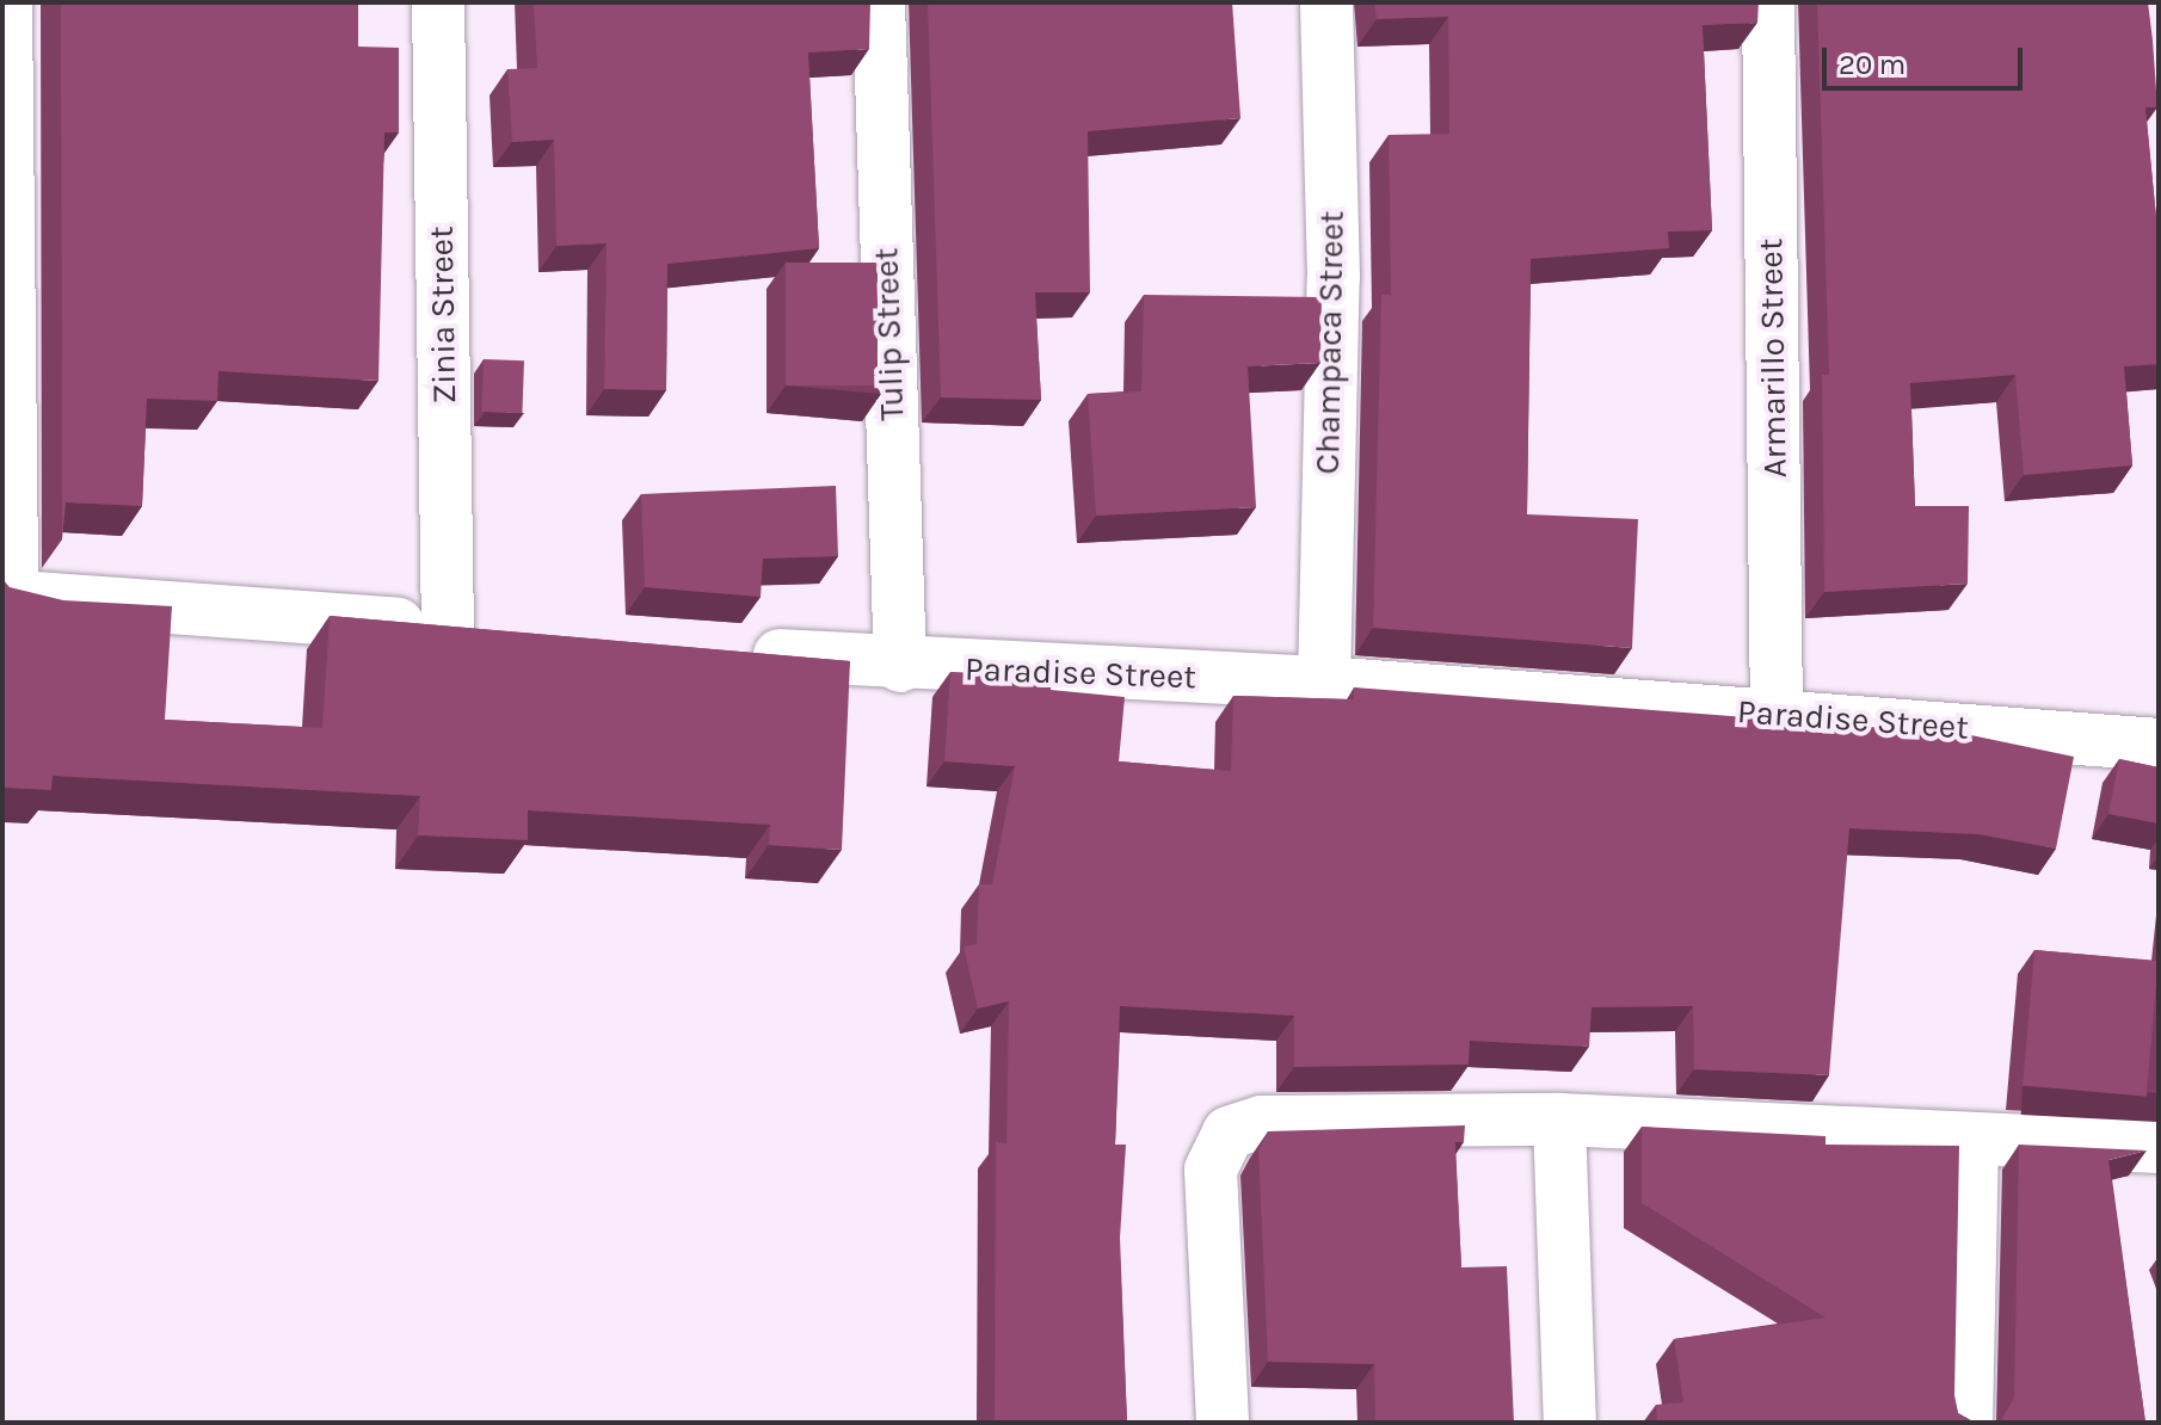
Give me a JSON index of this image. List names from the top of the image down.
{
  "streets": {
    "street": [
      "Zinia Street",
      "Tulip Street",
      "Champaca Street",
      "Armarillo Street",
      "Paradise Street"
    ]
  },
  "crossings": [
    ["Tulip Street", "Paradise Street"],
    ["Champaca Street", "Paradise Street"],
    ["Armarillo Street", "Paradise Street"]
  ],
  "scale_bar": "20 m"
}
